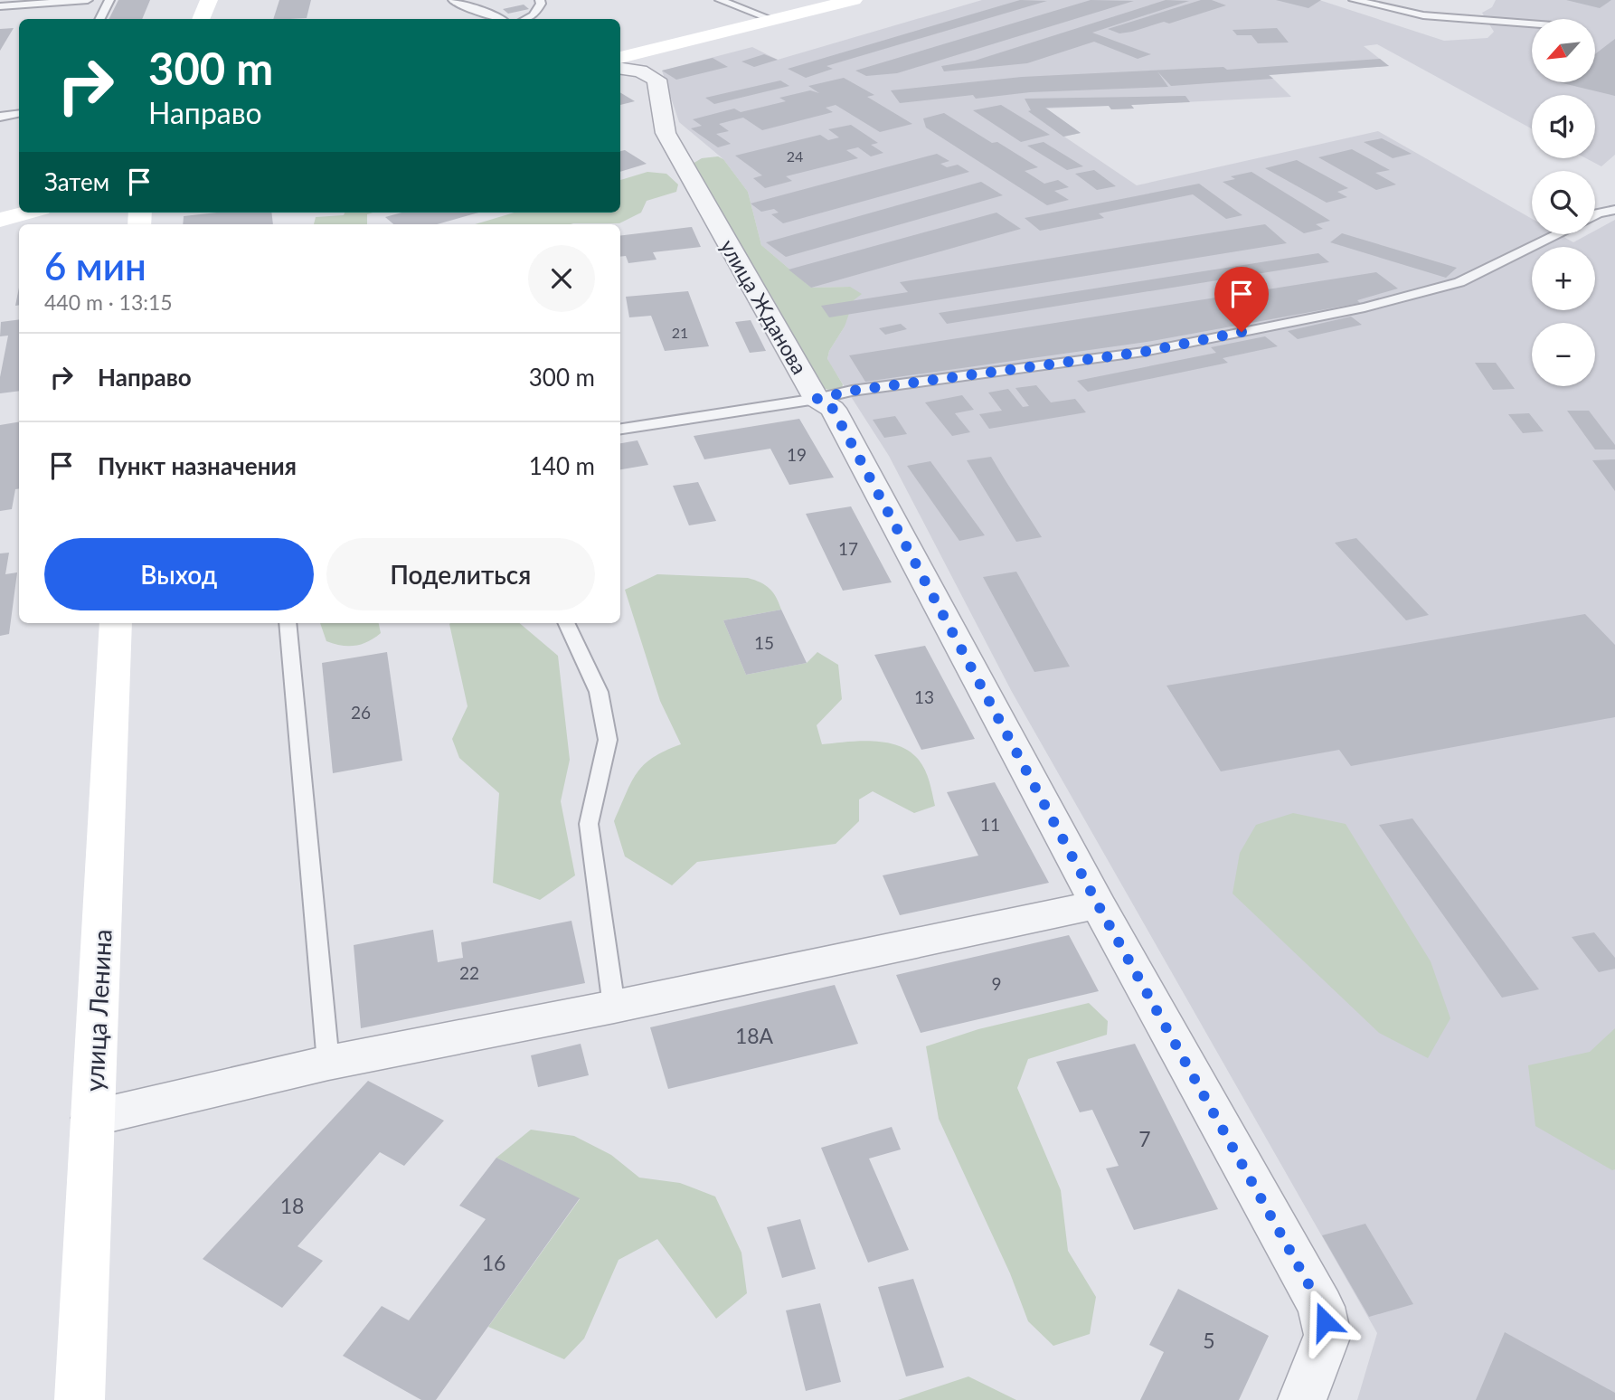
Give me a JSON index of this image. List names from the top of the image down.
{
  "streets": {
    "street": ["улица Жданова", "улица Ленина"]
  },
  "house_numbers": [
    "24",
    "21",
    "19",
    "17",
    "15",
    "13",
    "26",
    "11",
    "22",
    "9",
    "18А",
    "7",
    "18",
    "16",
    "5"
  ],
  "north": "bottom left",
  "page": {
    "map_buttons": ["+", "−"],
    "turn": ["300 m", "Направо"],
    "then": "Затем",
    "heading": ["6 мин", "440 m · 13:15"],
    "list": [
      {
        "name": "Направо",
        "value": "300 m"
      },
      {
        "name": "Пункт назначения",
        "value": "140 m"
      }
    ],
    "buttons": ["Выход", "Поделиться"]
  }
}
